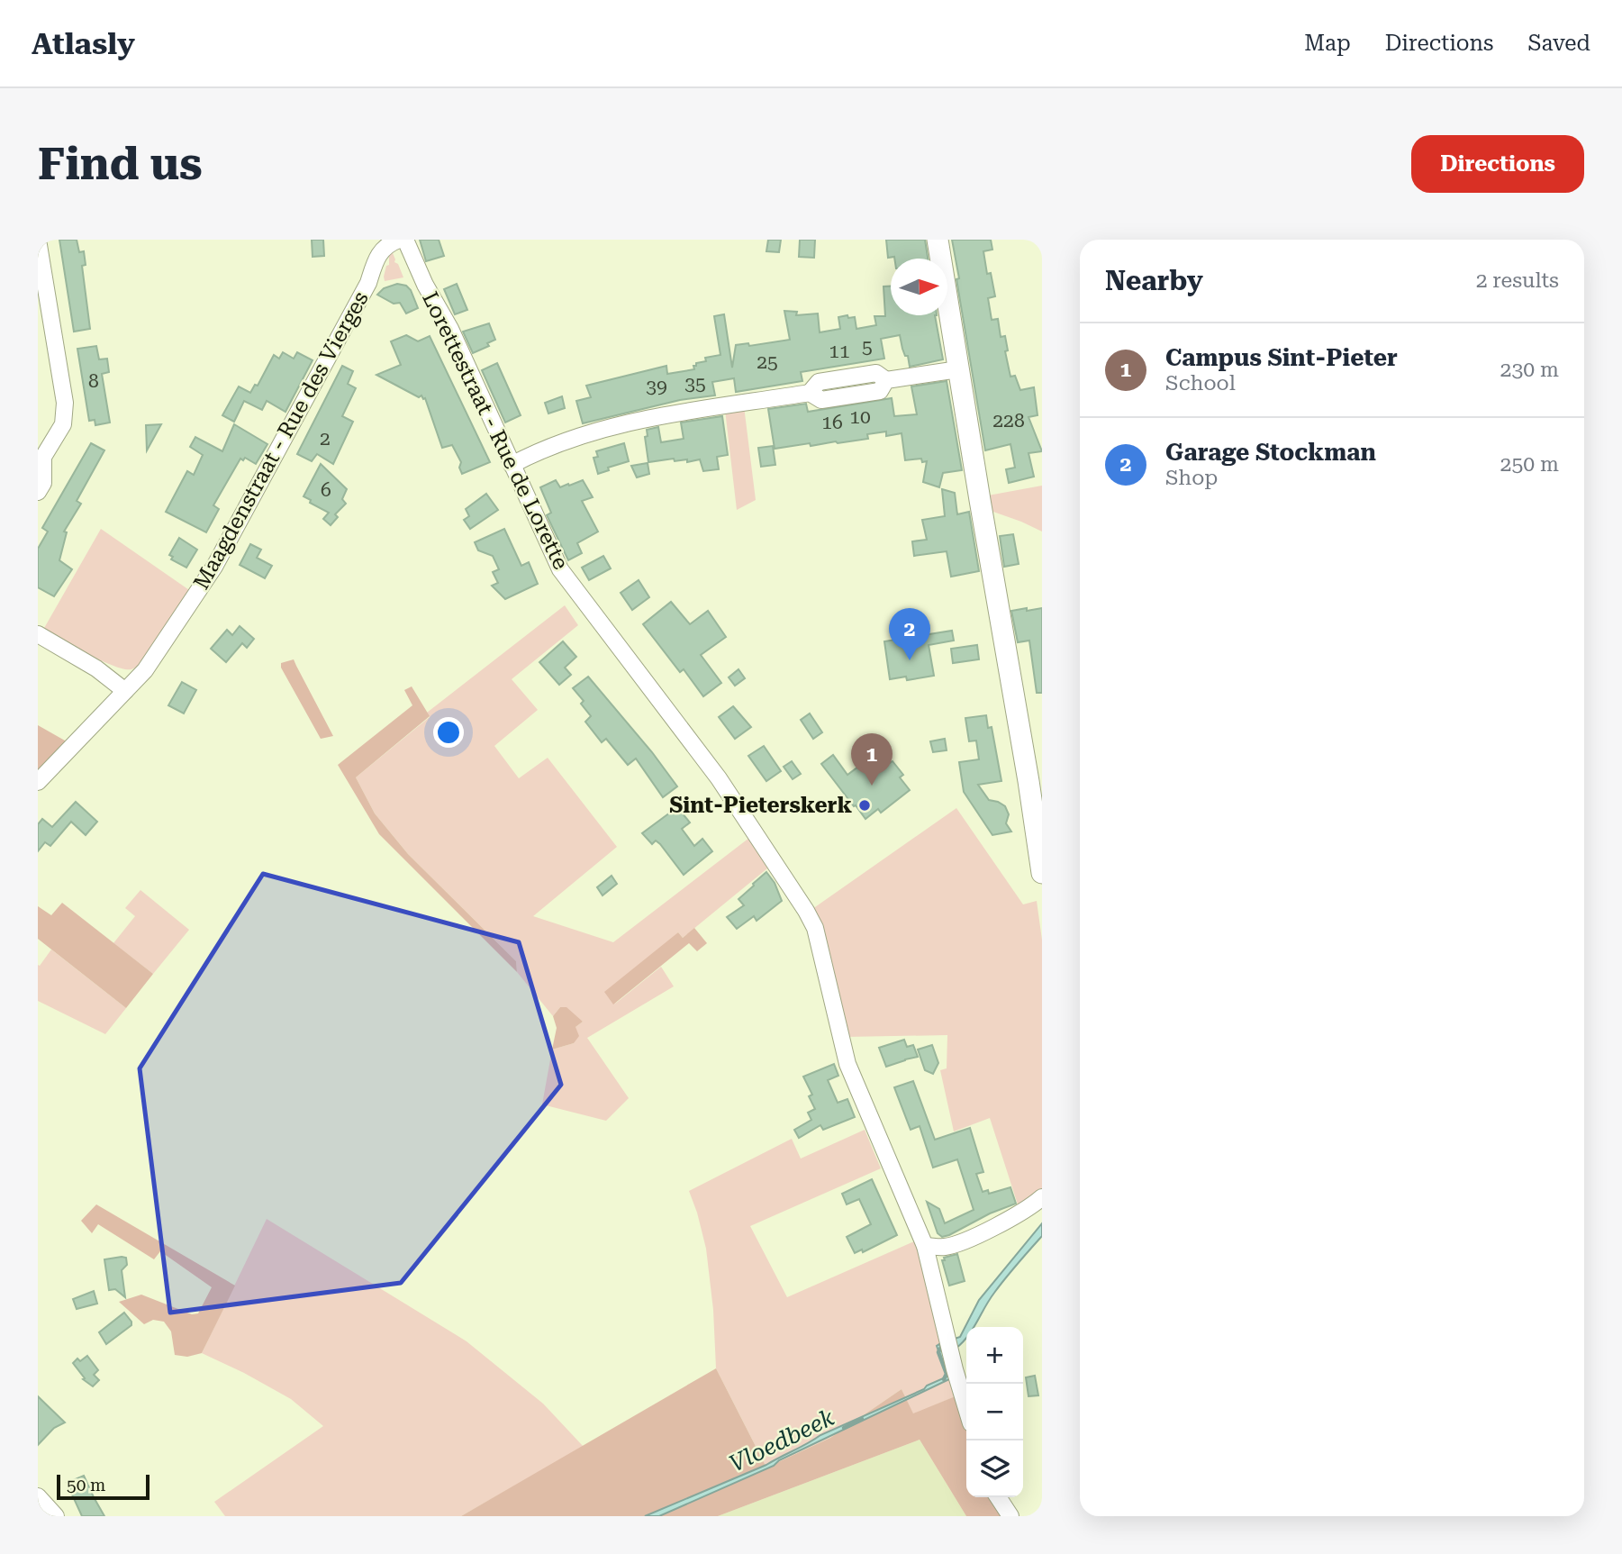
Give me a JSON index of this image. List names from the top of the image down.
{
  "streets": {
    "street": ["Lorettestraat - Rue de Lorette", "Maagdenstraat - Rue des Vierges"]
  },
  "crossings": [
    ["Lorettestraat - Rue de Lorette", "Maagdenstraat - Rue des Vierges"]
  ],
  "water": ["Vloedbeek"],
  "places": ["Sint-Pieterskerk"],
  "house_numbers": [
    "5",
    "11",
    "25",
    "8",
    "35",
    "39",
    "10",
    "228",
    "16",
    "2",
    "6"
  ],
  "scale_bar": "50 m",
  "north": "right",
  "page": {
    "header": "Atlasly",
    "nav": ["Map", "Directions", "Saved"],
    "buttons": "Directions",
    "title": "Find us",
    "heading": ["Nearby", "2 results"],
    "list": [
      {
        "mark": "1",
        "name": "Campus Sint-Pieter",
        "note": "School",
        "value": "230 m"
      },
      {
        "mark": "2",
        "name": "Garage Stockman",
        "note": "Shop",
        "value": "250 m"
      }
    ],
    "pins": ["2", "1"],
    "map_buttons": ["+", "−"],
    "scale": "50 m"
  }
}
